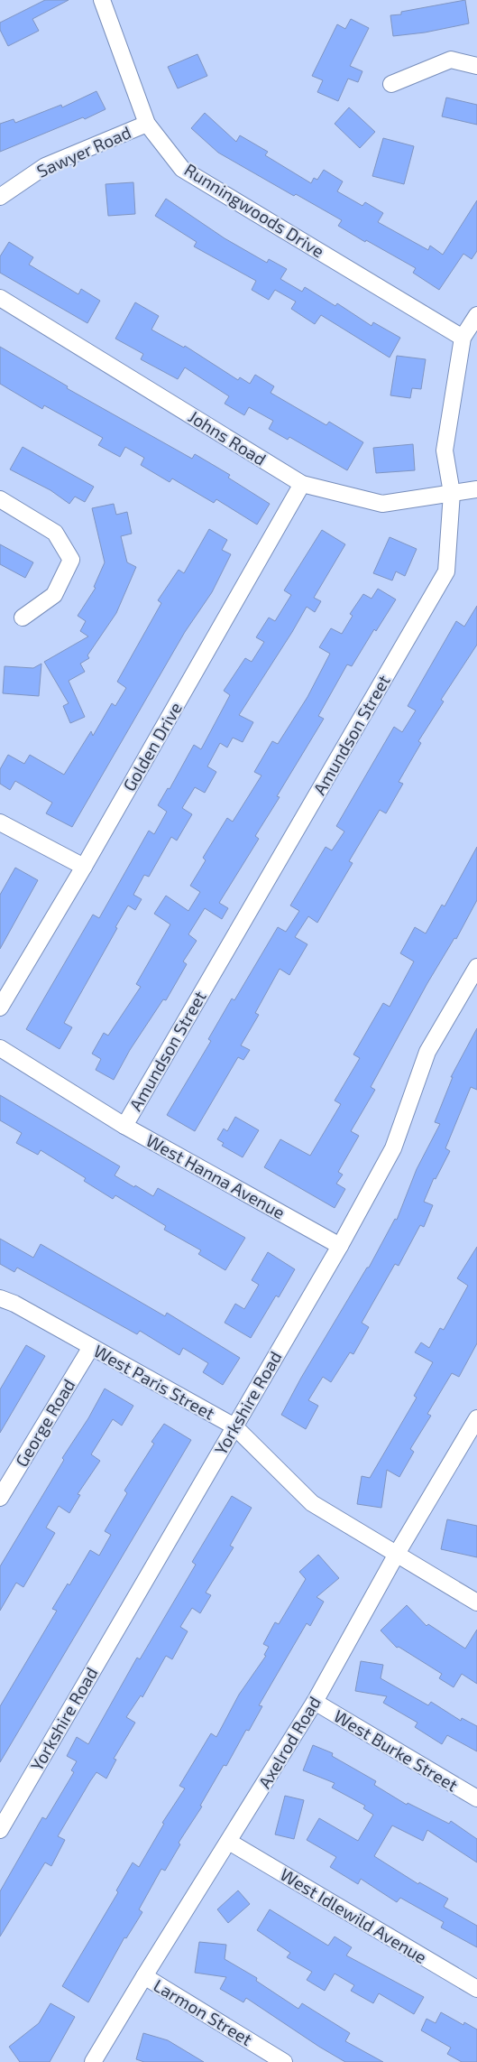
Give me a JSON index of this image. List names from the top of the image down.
{
  "streets": {
    "street": [
      "Sawyer Road",
      "Runningwoods Drive",
      "Johns Road",
      "Amundson Street",
      "Golden Drive",
      "West Hanna Avenue",
      "West Paris Street",
      "Yorkshire Road",
      "George Road",
      "Axelrod Road",
      "West Burke Street",
      "West Idlewild Avenue",
      "Larmon Street"
    ]
  },
  "crossings": [
    ["Sawyer Road", "Runningwoods Drive"],
    ["Runningwoods Drive", "Amundson Street"],
    ["Johns Road", "Amundson Street"],
    ["Johns Road", "Golden Drive"],
    ["Amundson Street", "West Hanna Avenue"],
    ["West Hanna Avenue", "Yorkshire Road"],
    ["West Paris Street", "Yorkshire Road"],
    ["West Paris Street", "George Road"],
    ["West Paris Street", "Axelrod Road"],
    ["Axelrod Road", "West Burke Street"],
    ["Axelrod Road", "West Idlewild Avenue"],
    ["Axelrod Road", "Larmon Street"]
  ]
}
